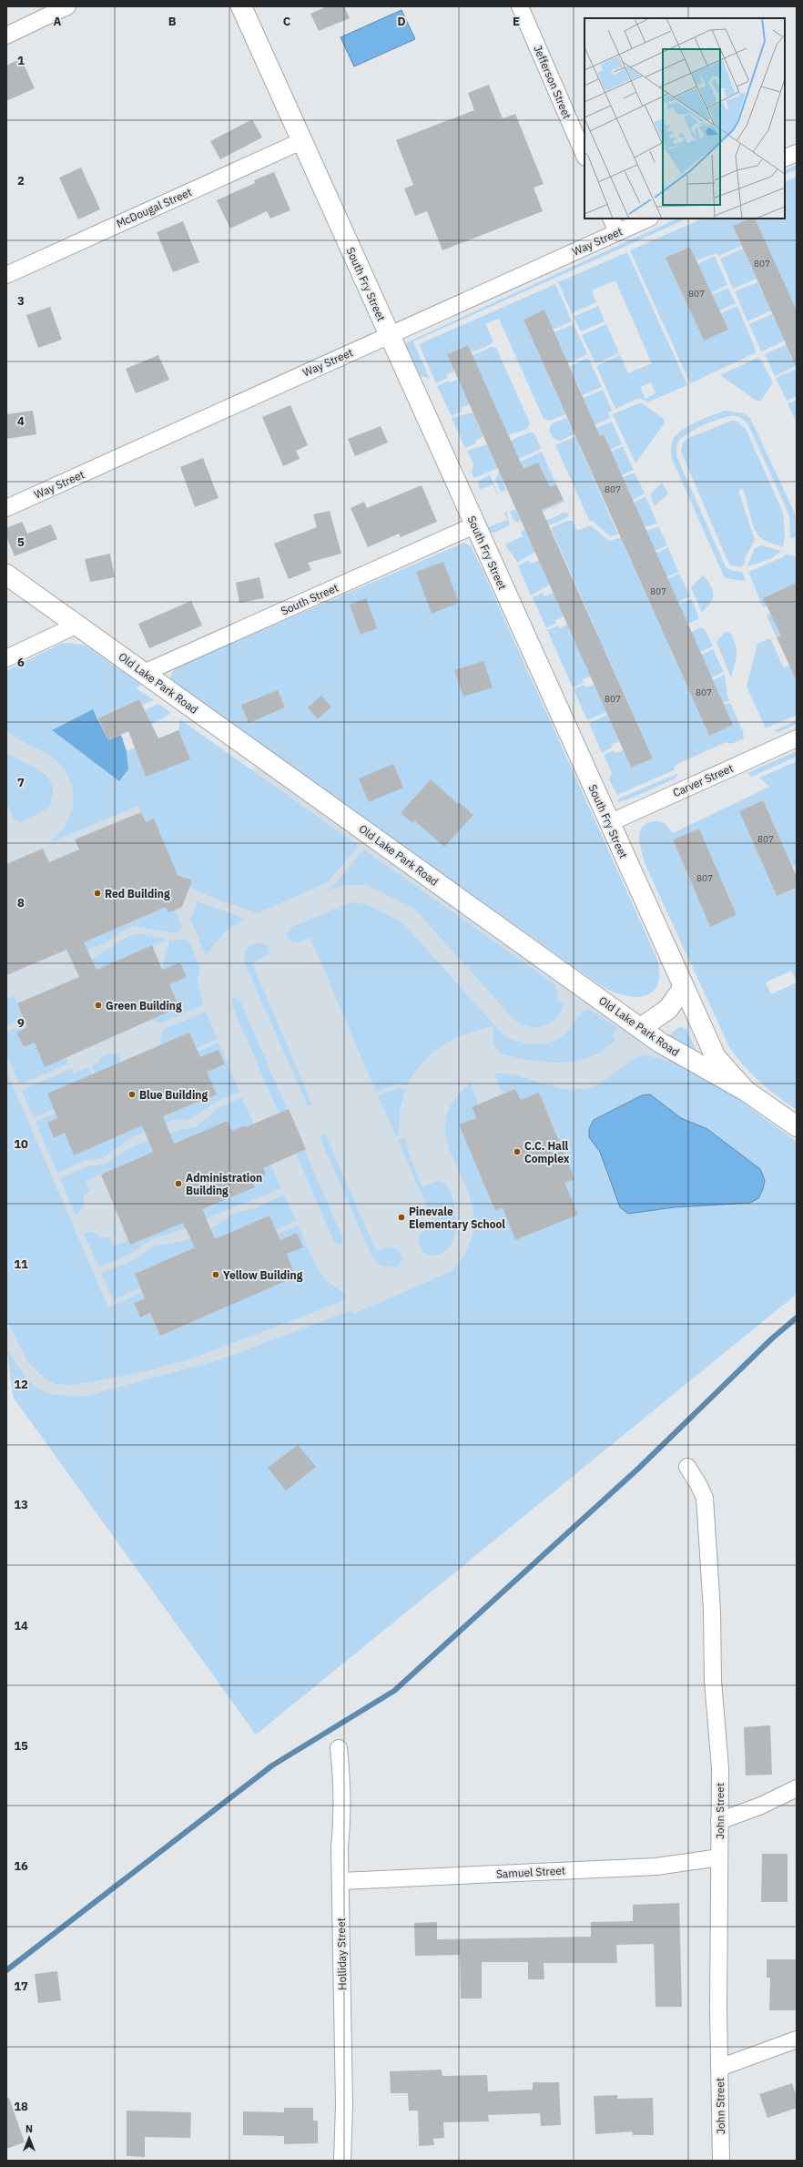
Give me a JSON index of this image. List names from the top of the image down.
{
  "streets": {
    "street": [
      "Jefferson Street",
      "McDougal Street",
      "Way Street",
      "South Fry Street",
      "South Street",
      "Old Lake Park Road",
      "Carver Street",
      "John Street",
      "Samuel Street",
      "Holliday Street"
    ]
  },
  "crossings": [
    ["McDougal Street", "South Fry Street"],
    ["Way Street", "South Fry Street"],
    ["South Fry Street", "South Street"],
    ["South Fry Street", "Old Lake Park Road"],
    ["South Fry Street", "Carver Street"],
    ["South Street", "Old Lake Park Road"],
    ["John Street", "Samuel Street"],
    ["Samuel Street", "Holliday Street"]
  ],
  "places": [
    "Red Building",
    "Green Building",
    "Blue Building",
    "C.C. Hall Complex",
    "Administration Building",
    "Pinevale Elementary School",
    "Yellow Building"
  ],
  "house_numbers": [
    "807",
    "807",
    "807",
    "807",
    "807",
    "807",
    "807",
    "807"
  ],
  "north": "top",
  "grid": {
    "columns": [
      "A",
      "B",
      "C",
      "D",
      "E"
    ],
    "rows": [
      "1",
      "2",
      "3",
      "4",
      "5",
      "6",
      "7",
      "8",
      "9",
      "10",
      "11",
      "12",
      "13",
      "14",
      "15",
      "16",
      "17",
      "18"
    ]
  }
}
